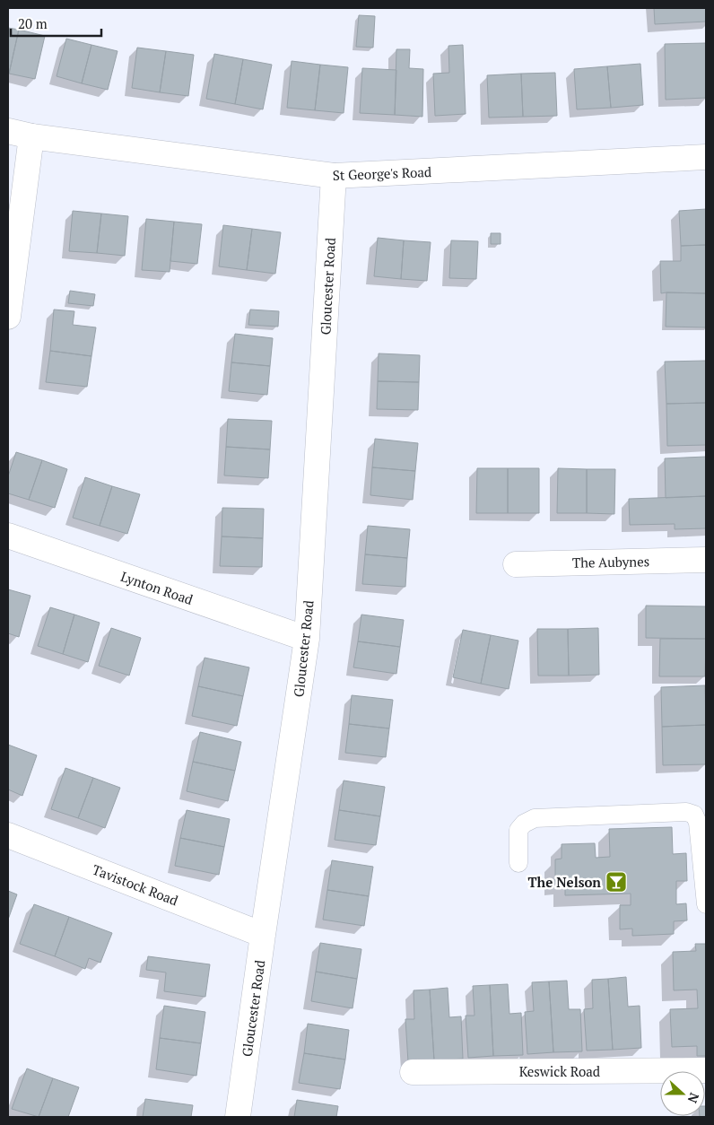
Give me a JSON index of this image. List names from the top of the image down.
{
  "streets": {
    "street": [
      "St George's Road",
      "Gloucester Road",
      "The Aubynes",
      "Lynton Road",
      "Tavistock Road",
      "Keswick Road"
    ]
  },
  "crossings": [
    ["St George's Road", "Gloucester Road"],
    ["Gloucester Road", "Lynton Road"],
    ["Gloucester Road", "Tavistock Road"]
  ],
  "places": {
    "bar": ["The Nelson"]
  },
  "scale_bar": "20 m",
  "north": "right"
}
